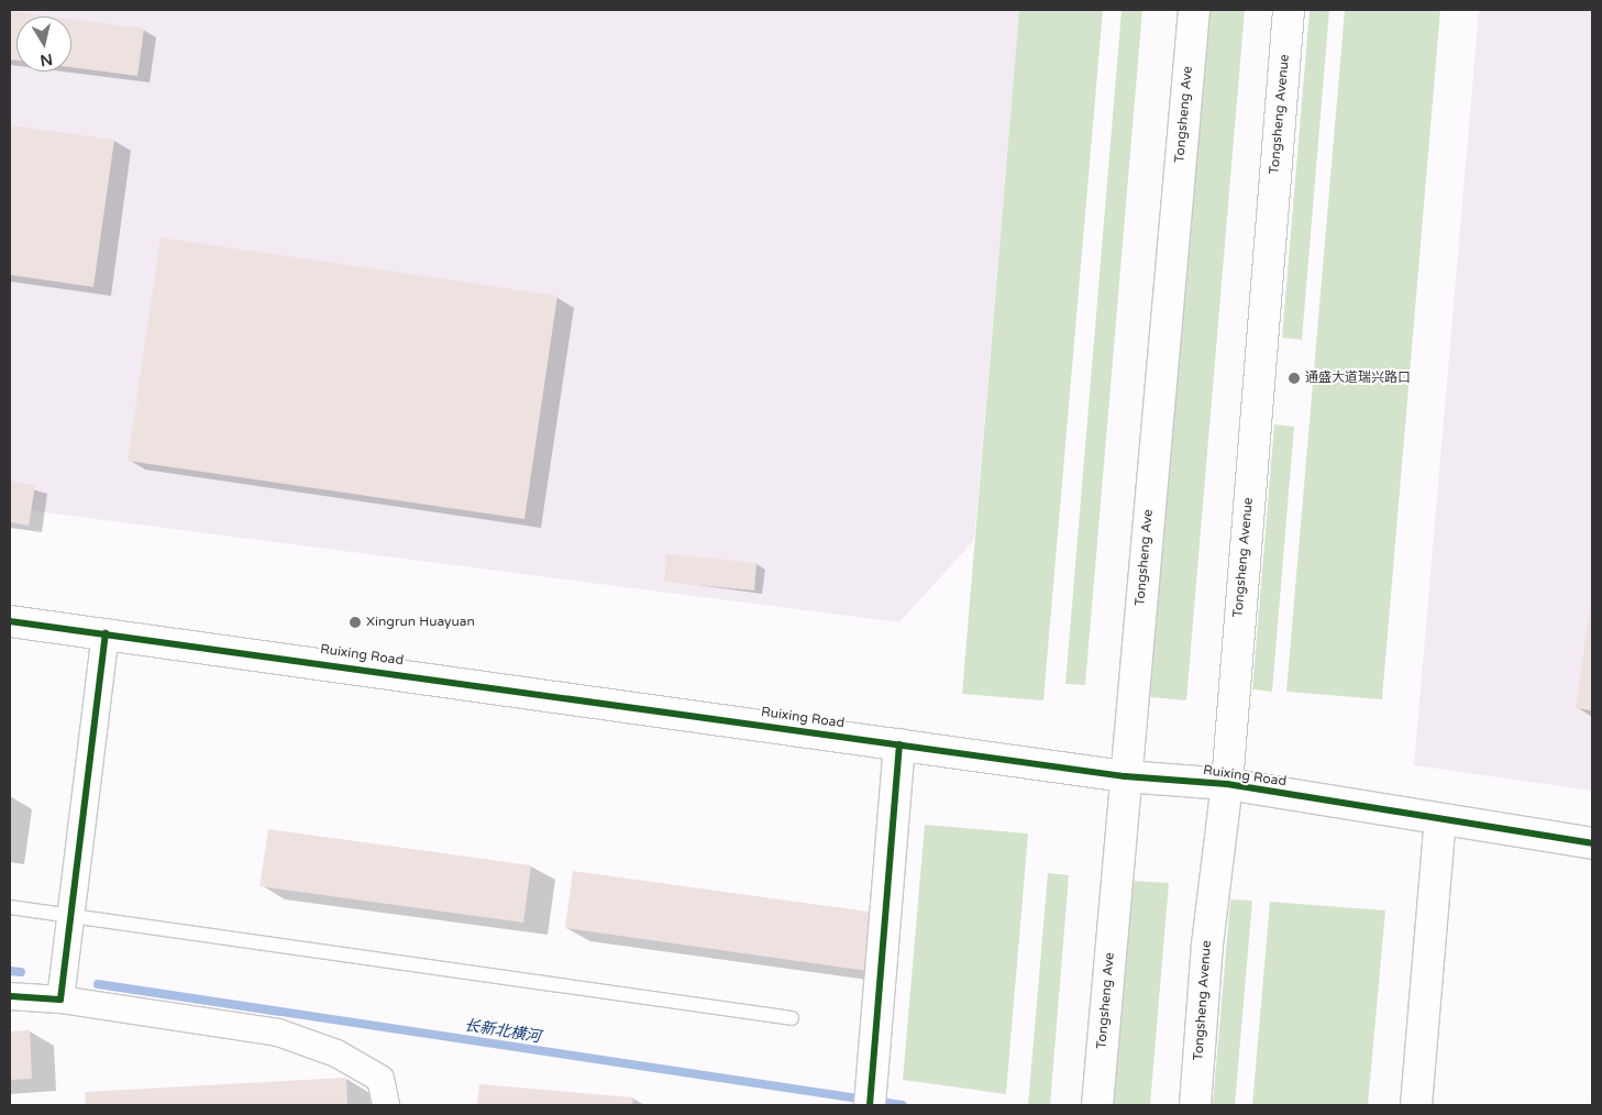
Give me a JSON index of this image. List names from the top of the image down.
{
  "streets": {
    "street": ["Tongsheng Ave", "Tongsheng Avenue", "Ruixing Road"]
  },
  "crossings": [
    ["Tongsheng Ave", "Ruixing Road"],
    ["Tongsheng Avenue", "Ruixing Road"]
  ],
  "water": ["长新北横河"],
  "places": ["通盛大道瑞兴路口", "Xingrun Huayuan"],
  "north": "bottom"
}
